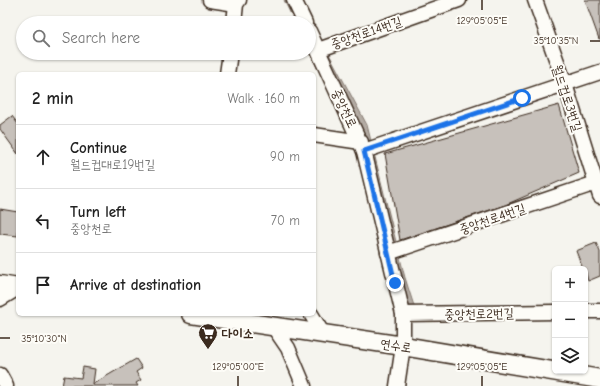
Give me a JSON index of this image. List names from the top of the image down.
{
  "streets": {
    "main road": ["연수로"],
    "street": [
      "중앙천로14번길",
      "월드컵로3번길",
      "중앙천로",
      "중앙천로4번길",
      "중앙천로2번길"
    ]
  },
  "crossings": [
    ["중앙천로14번길", "중앙천로"],
    ["월드컵로3번길", "중앙천로4번길"],
    ["중앙천로", "중앙천로4번길"],
    ["중앙천로", "중앙천로2번길"],
    ["중앙천로", "연수로"]
  ],
  "places": {
    "supermarket": ["다이소"]
  },
  "page": {
    "search": "Search here",
    "heading": ["2 min", "Walk · 160 m"],
    "list": [
      ["Continue", "월드컵대로19번길", "90 m"],
      ["Turn left", "중앙천로", "70 m"],
      "Arrive at destination"
    ],
    "map_buttons": ["+", "−"]
  },
  "coordinates": [
    "129°05'05\"E",
    "35°10'35\"N",
    "35°10'30\"N",
    "129°05'00\"E"
  ]
}
